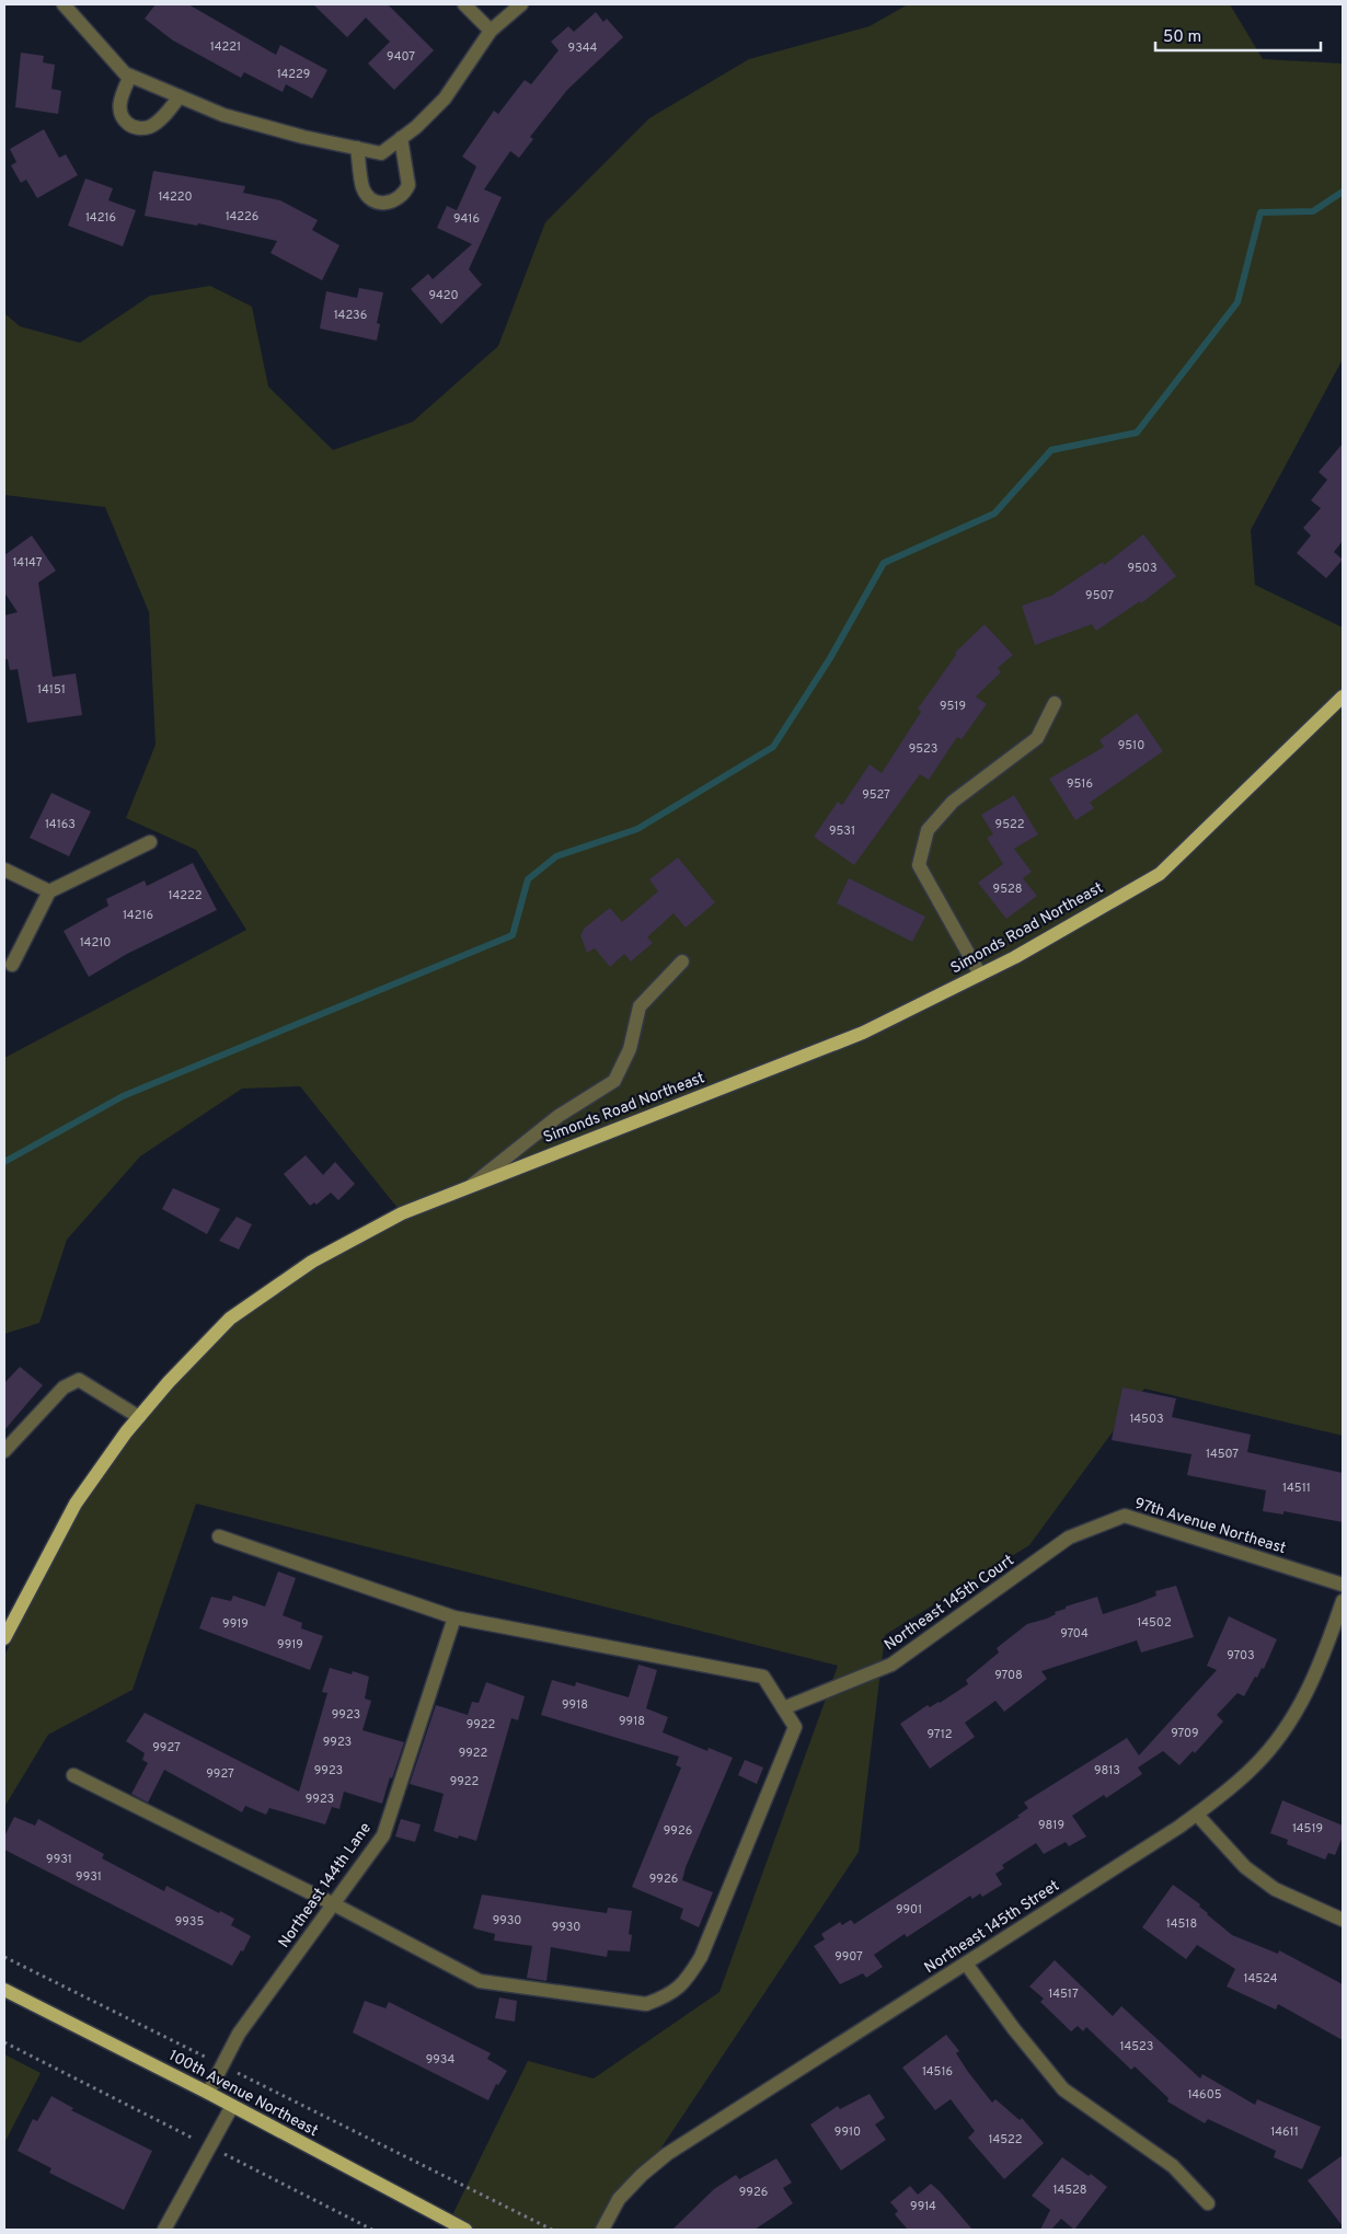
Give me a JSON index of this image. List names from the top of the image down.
{
  "streets": {
    "main road": ["Simonds Road Northeast", "100th Avenue Northeast"],
    "street": [
      "97th Avenue Northeast",
      "Northeast 145th Court",
      "Northeast 144th Lane",
      "Northeast 145th Street"
    ]
  },
  "crossings": [
    ["97th Avenue Northeast", "Northeast 145th Court"],
    ["Northeast 144th Lane", "100th Avenue Northeast"]
  ],
  "house_numbers": [
    "14221",
    "9344",
    "9407",
    "14229",
    "14220",
    "14226",
    "14216",
    "9416",
    "9420",
    "14236",
    "14147",
    "9503",
    "9507",
    "14151",
    "9519",
    "9510",
    "9523",
    "9516",
    "9527",
    "14163",
    "9522",
    "9531",
    "9528",
    "14222",
    "14216",
    "14210",
    "14503",
    "14507",
    "14511",
    "14502",
    "9919",
    "9704",
    "9919",
    "9703",
    "9708",
    "9918",
    "9923",
    "9918",
    "9922",
    "9709",
    "9712",
    "9923",
    "9927",
    "9922",
    "9923",
    "9813",
    "9927",
    "9922",
    "9923",
    "9819",
    "14519",
    "9926",
    "9931",
    "9931",
    "9926",
    "9901",
    "9930",
    "9935",
    "14518",
    "9930",
    "9907",
    "14524",
    "14517",
    "14523",
    "9934",
    "14516",
    "14605",
    "9910",
    "14611",
    "14522",
    "14528",
    "9926",
    "9914"
  ],
  "scale_bar": "50 m"
}
